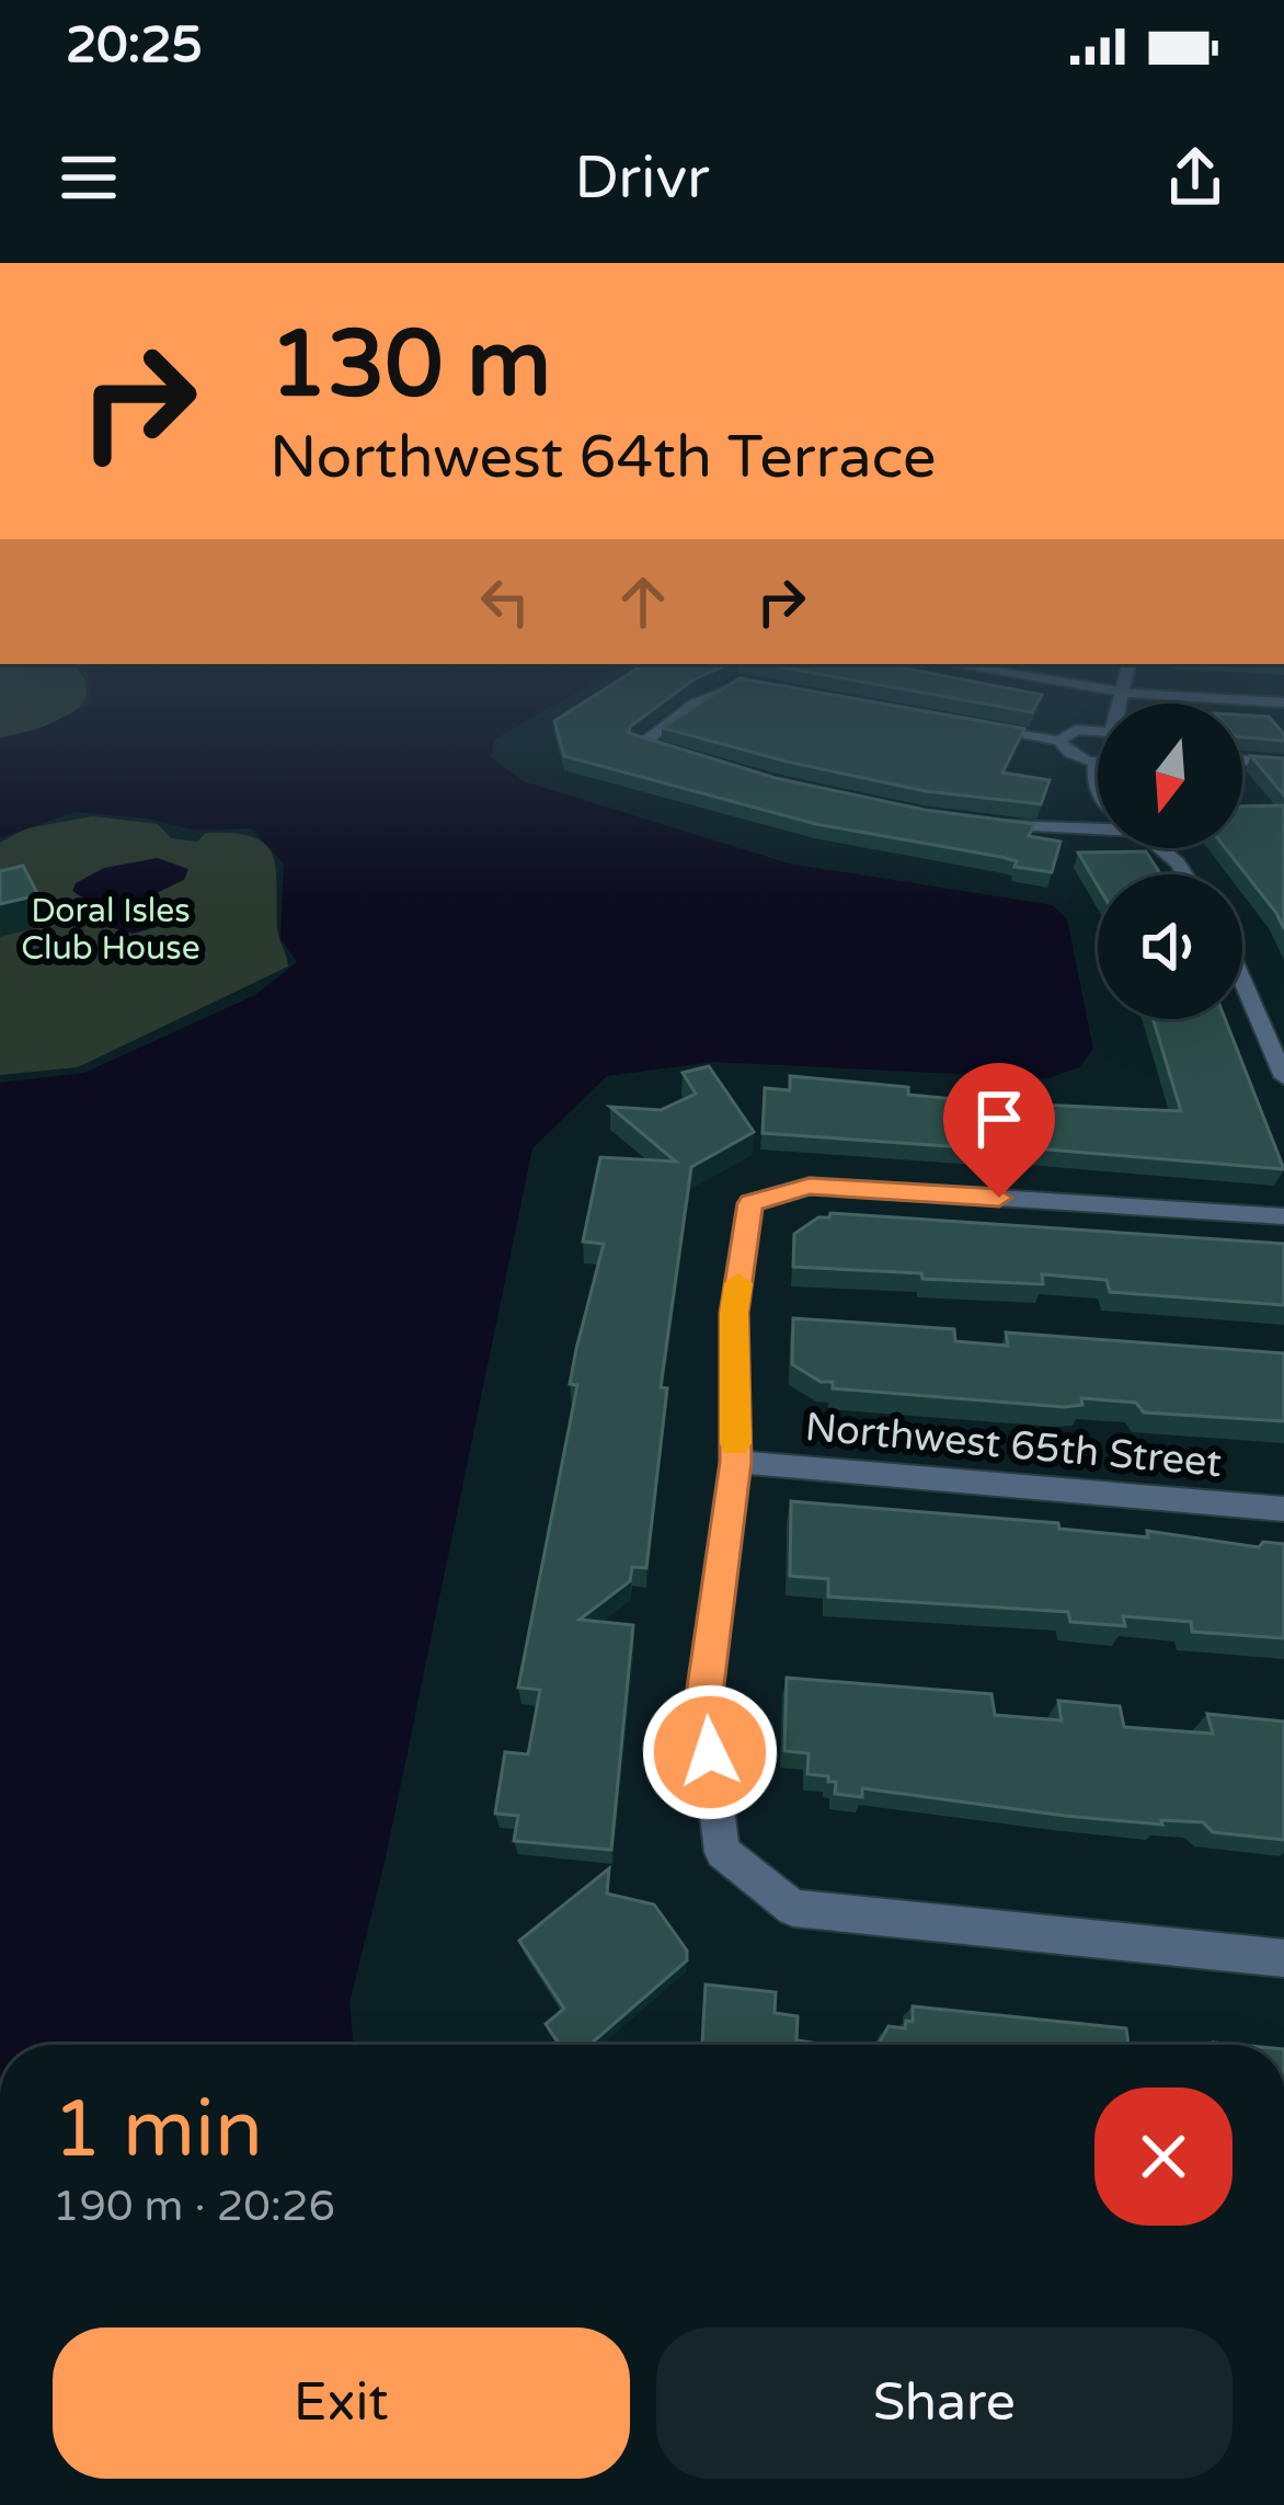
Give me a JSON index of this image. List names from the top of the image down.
{
  "streets": {
    "street": ["Northwest 65th Street"]
  },
  "parks": ["Doral Isles Club House"],
  "north": "bottom",
  "page": {
    "status": "20:25",
    "header": "Drivr",
    "turn": ["130 m", "Northwest 64th Terrace"],
    "heading": ["1 min", "190 m · 20:26"],
    "buttons": ["Exit", "Share"]
  }
}
